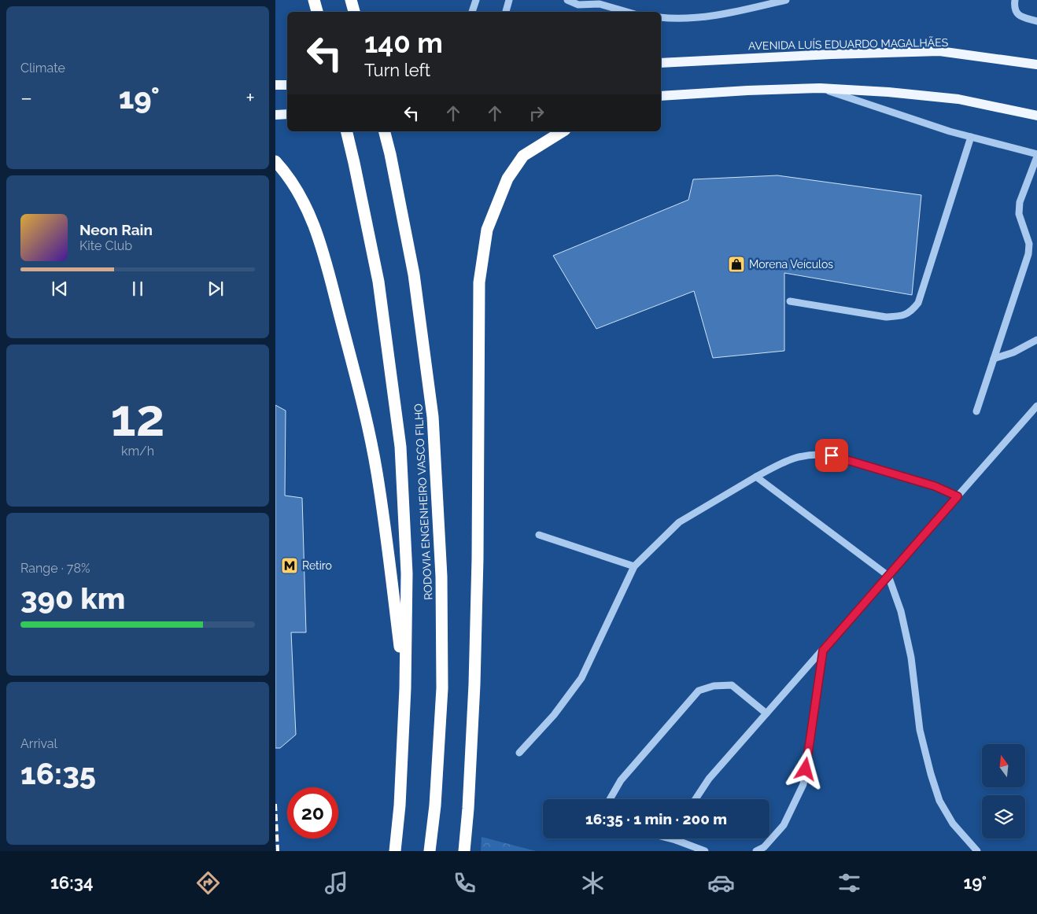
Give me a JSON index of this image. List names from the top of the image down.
{
  "streets": {
    "highway": ["RODOVIA ENGENHEIRO VASCO FILHO"],
    "main road": ["AVENIDA LUÍS EDUARDO MAGALHÃES"]
  },
  "places": {
    "shop": ["Morena Veículos"],
    "metro station": ["Retiro"]
  },
  "north": "top",
  "page": {
    "tile": [
      "Climate",
      ["12", "km/h"],
      ["Range · 78%", "390 km"],
      ["Arrival", "16:35"]
    ],
    "turn": ["140 m", "Turn left"],
    "heat": ["−", "19°", "+"],
    "song": ["Neon Rain", "Kite Club"],
    "limit": "20",
    "trip": "16:35 · 1 min · 200 m",
    "tabs": ["16:34", "19°"]
  }
}
